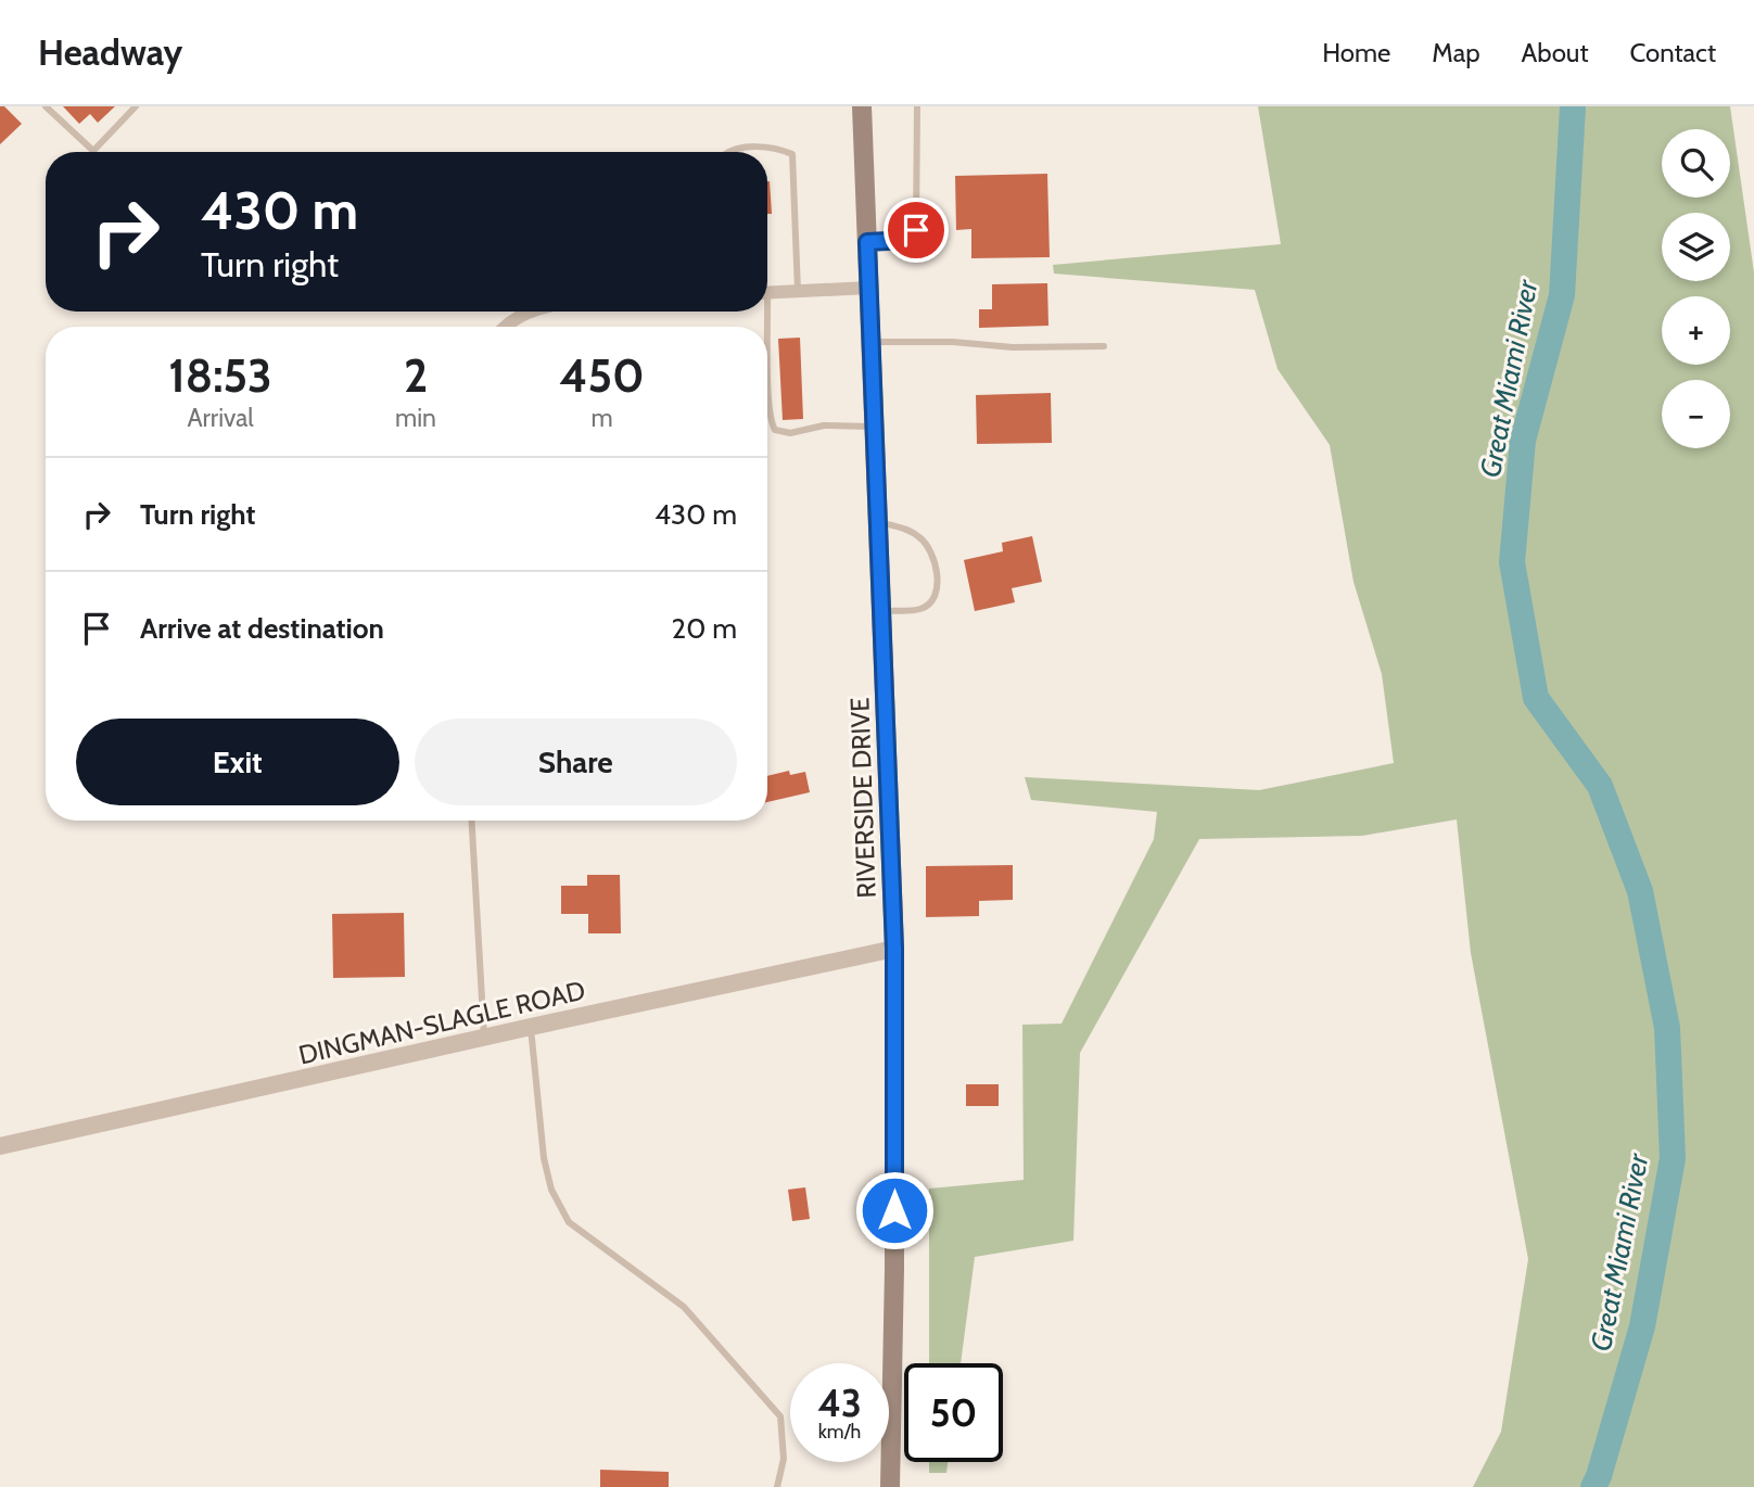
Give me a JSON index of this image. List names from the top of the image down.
{
  "streets": {
    "main road": ["RIVERSIDE DRIVE"],
    "street": ["DINGMAN-SLAGLE ROAD"]
  },
  "crossings": [
    ["RIVERSIDE DRIVE", "DINGMAN-SLAGLE ROAD"]
  ],
  "water": ["Great Miami River"],
  "page": {
    "header": "Headway",
    "nav": [
      "Home",
      "Map",
      "About",
      "Contact"
    ],
    "map_buttons": ["+", "−"],
    "turn": ["430 m", "Turn right"],
    "eta": [
      "18:53",
      "Arrival",
      "2",
      "min",
      "450",
      "m"
    ],
    "list": [
      {
        "name": "Turn right",
        "value": "430 m"
      },
      {
        "name": "Arrive at destination",
        "value": "20 m"
      }
    ],
    "buttons": ["Exit", "Share"],
    "speed": "43 km/h",
    "limit": "50"
  }
}
